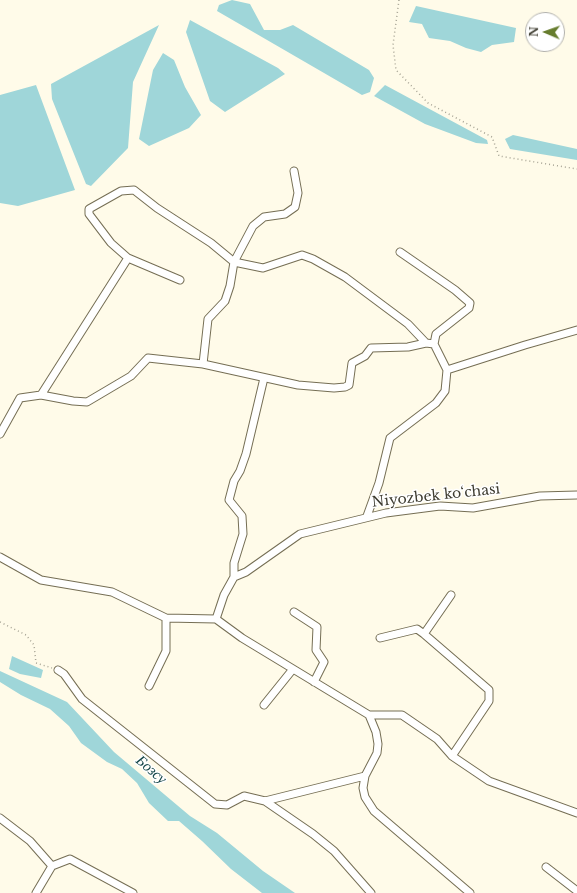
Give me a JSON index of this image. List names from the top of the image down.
{
  "streets": {
    "street": ["Niyozbek ko‘chasi"]
  },
  "water": ["Бозсу"],
  "north": "left"
}
